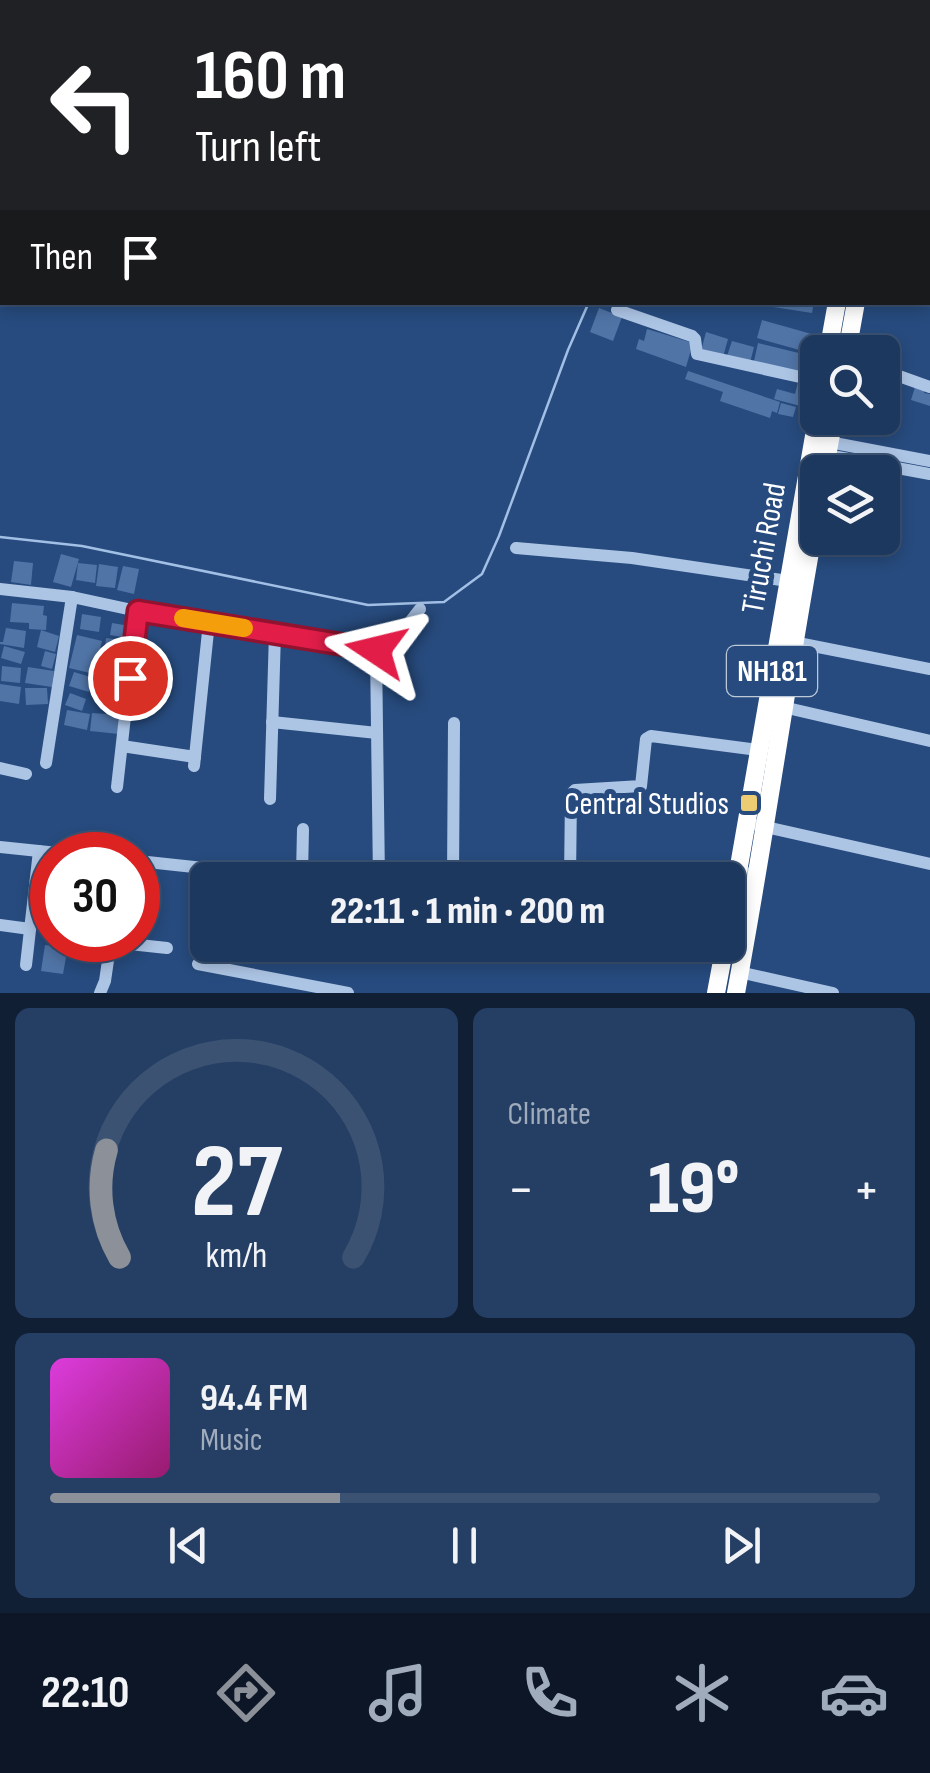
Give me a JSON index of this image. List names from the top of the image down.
{
  "streets": {
    "highway": ["Tiruchi Road", "NH181"]
  },
  "places": {
    "transit": ["Central Studios"]
  },
  "page": {
    "turn": ["160 m", "Turn left"],
    "then": "Then",
    "limit": "30",
    "trip": "22:11 · 1 min · 200 m",
    "tile": "Climate",
    "heat": ["−", "19°", "+"],
    "song": ["94.4 FM", "Music"],
    "tabs": "22:10",
    "gauge": ["27", "km/h"]
  }
}
